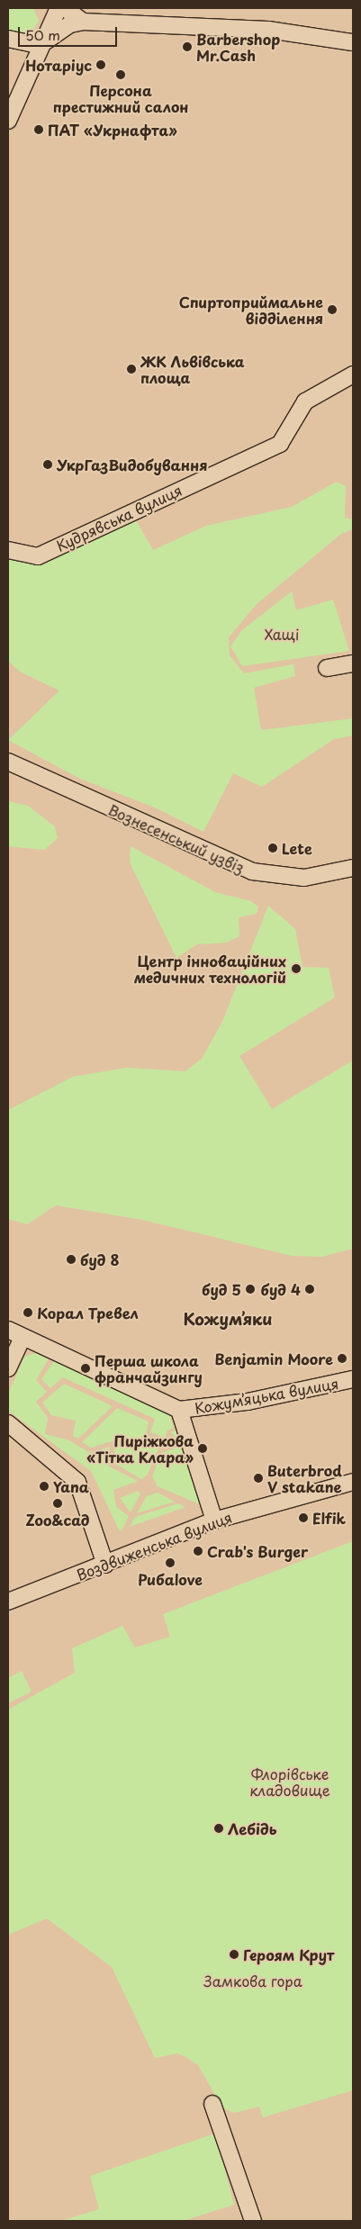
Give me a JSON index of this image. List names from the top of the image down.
{
  "streets": {
    "street": [
      "Кудрявська вулиця",
      "Вознесенський узвіз",
      "Кожумʼяцька вулиця",
      "Воздвиженська вулиця"
    ]
  },
  "districts": ["Кожумʼяки"],
  "parks": ["Хащі", "Флорівське кладовище", "Замкова гора"],
  "places": [
    "Barbershop Mr.Cash",
    "Нотаріус",
    "Персона престижний салон",
    "ПАТ «Укрнафта»",
    "Спиртоприймальне відділення",
    "ЖК Львівська площа",
    "УкрГазВидобування",
    "Lete",
    "Центр інноваційних медичних технологій",
    "буд 8",
    "буд 5",
    "буд 4",
    "Корал Тревел",
    "Benjamin Moore",
    "Перша школа франчайзингу",
    "Пиріжкова «Тітка Клара»",
    "Buterbrod V stakane",
    "Yana",
    "Zoo&сад",
    "Elfik",
    "Crab's Burger",
    "Рибаlove",
    "Лебідь",
    "Героям Крут"
  ],
  "scale_bar": "50 m"
}
